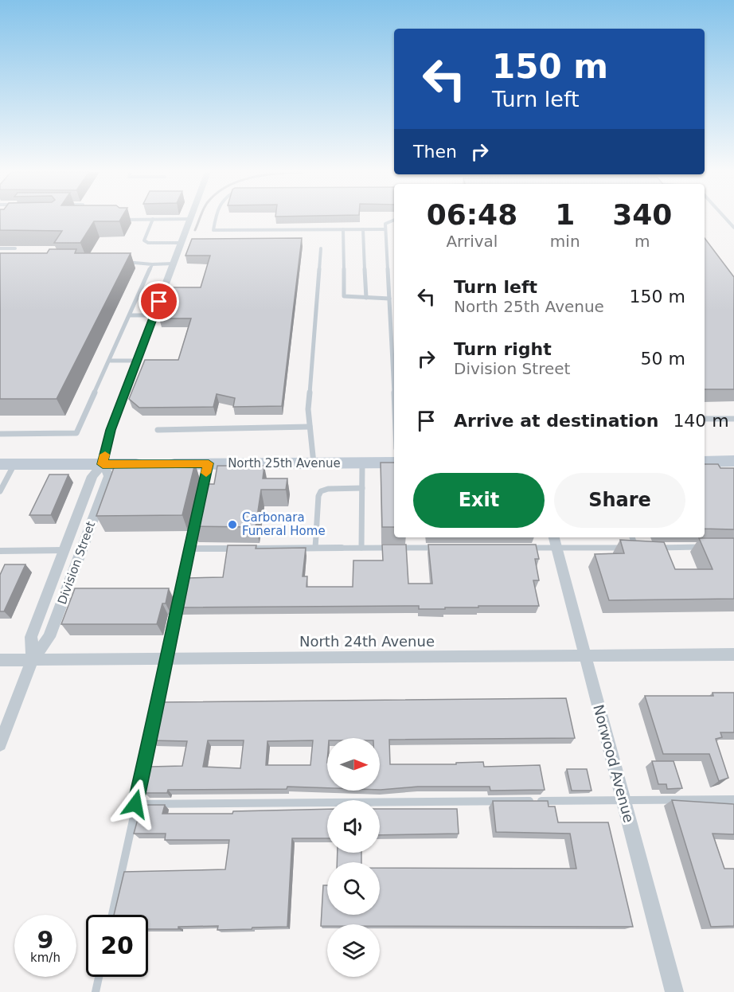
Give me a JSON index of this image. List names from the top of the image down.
{
  "streets": {
    "main road": ["North 25th Avenue"],
    "street": ["Division Street", "North 24th Avenue", "Norwood Avenue"]
  },
  "crossings": [
    ["North 25th Avenue", "Division Street"],
    ["Division Street", "North 24th Avenue"],
    ["North 24th Avenue", "Norwood Avenue"]
  ],
  "places": ["Carbonara Funeral Home"],
  "north": "right",
  "page": {
    "turn": ["150 m", "Turn left"],
    "then": "Then",
    "eta": [
      "06:48",
      "Arrival",
      "1",
      "min",
      "340",
      "m"
    ],
    "list": [
      {
        "name": "Turn left",
        "note": "North 25th Avenue",
        "value": "150 m"
      },
      {
        "name": "Turn right",
        "note": "Division Street",
        "value": "50 m"
      },
      {
        "name": "Arrive at destination",
        "value": "140 m"
      }
    ],
    "buttons": ["Exit", "Share"],
    "speed": "9 km/h",
    "limit": "20"
  }
}
